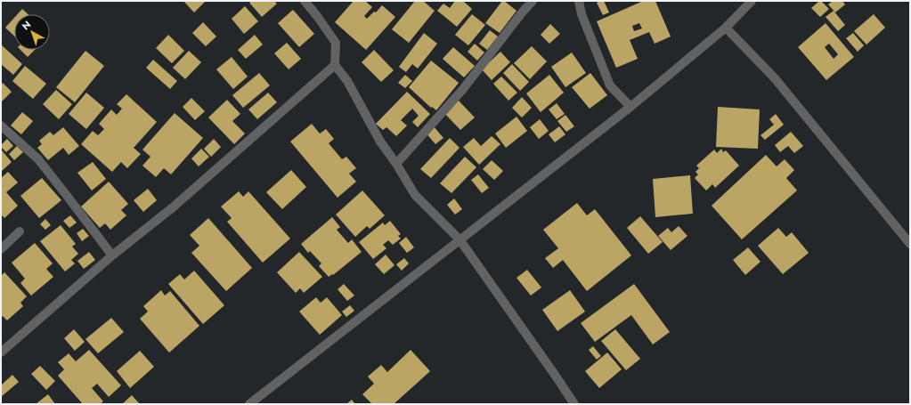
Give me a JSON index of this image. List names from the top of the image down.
{
  "north": "top left"
}
